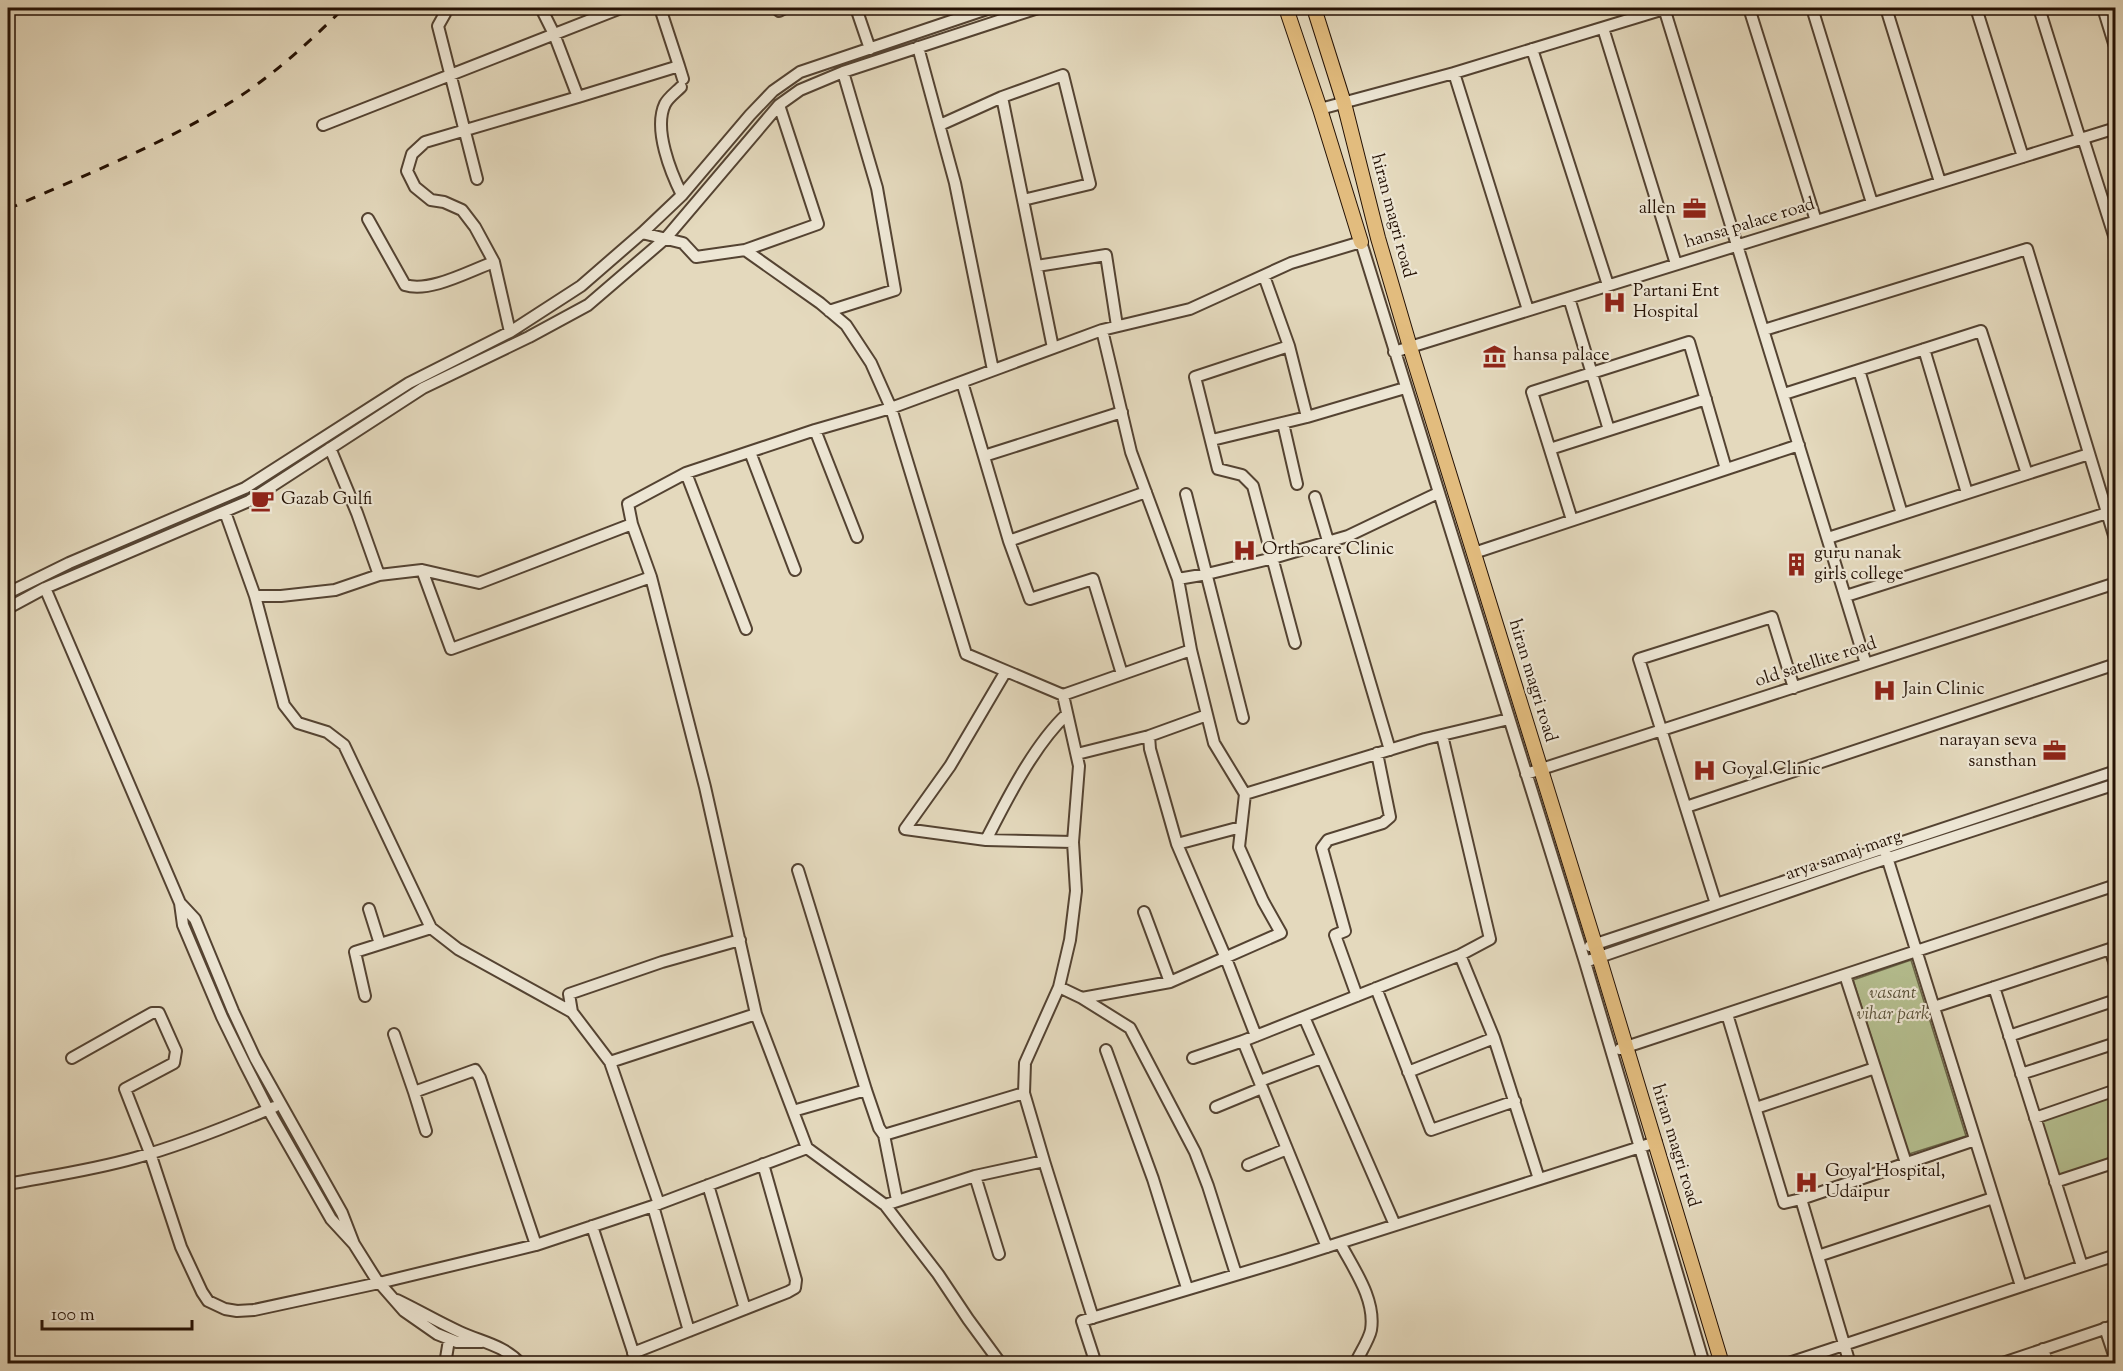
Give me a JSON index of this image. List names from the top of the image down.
{
  "streets": {
    "main road": ["hiran magri road"],
    "street": ["hansa palace road", "old satellite road", "arya samaj marg"]
  },
  "crossings": [
    ["hiran magri road", "hansa palace road"],
    ["hiran magri road", "old satellite road"],
    ["hiran magri road", "arya samaj marg"]
  ],
  "parks": ["vasant vihar park"],
  "places": {
    "office": ["allen", "narayan seva sansthan"],
    "hospital": [
      "Partani Ent Hospital",
      "Orthocare Clinic",
      "Jain Clinic",
      "Goyal Clinic",
      "Goyal Hospital, Udaipur"
    ],
    "museum": ["hansa palace"],
    "cafe": ["Gazab Gulfi"],
    "building": ["guru nanak girls college"]
  },
  "scale_bar": "100 m"
}
